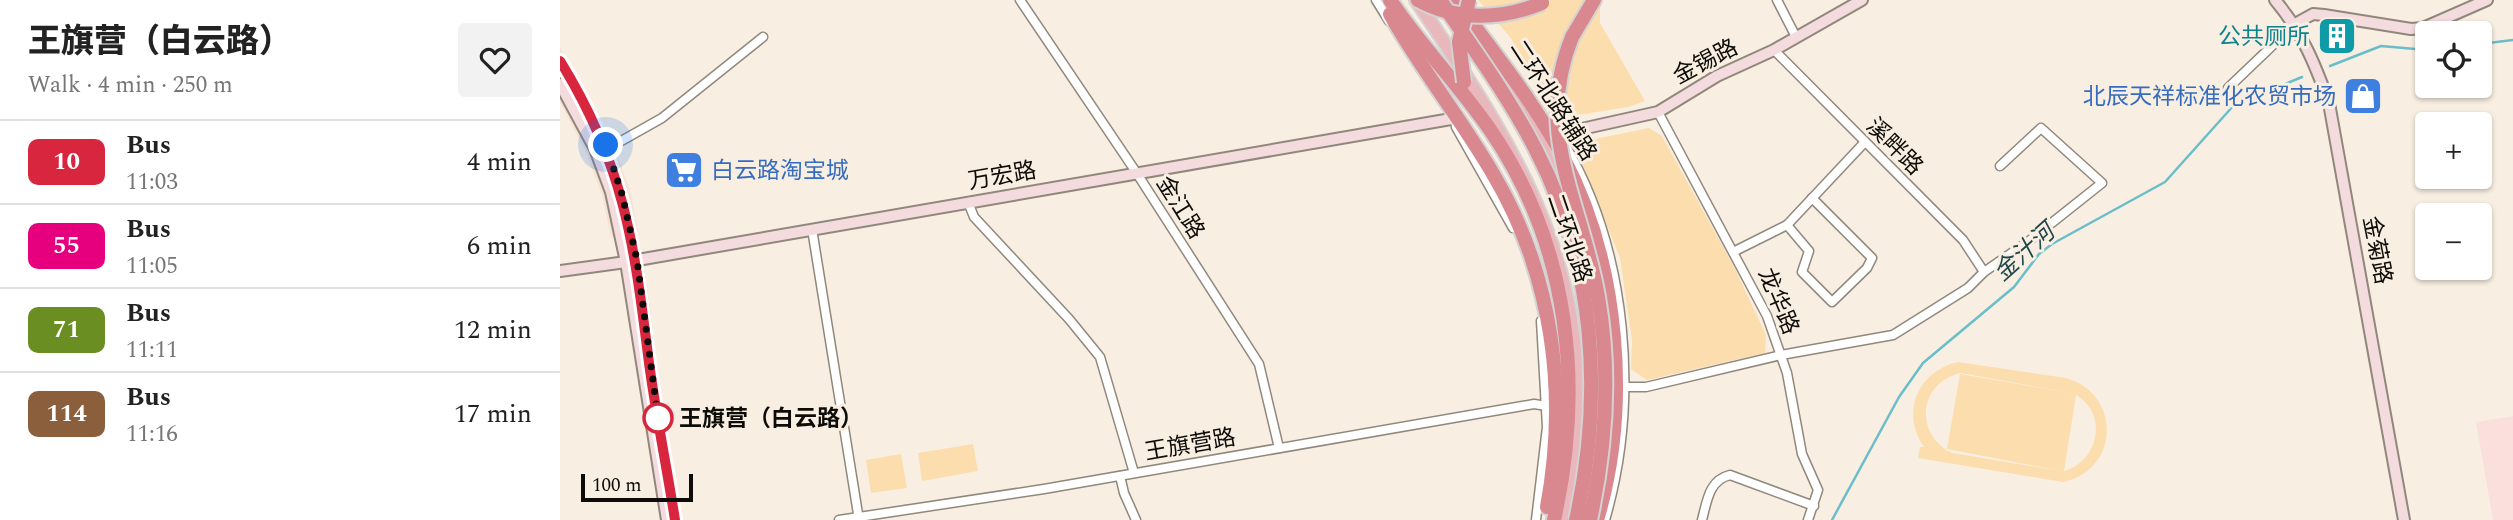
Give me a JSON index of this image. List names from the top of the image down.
{
  "streets": {
    "main road": ["二环北路"],
    "street": [
      "金锡路",
      "二环北路辅路",
      "溪畔路",
      "万宏路",
      "金江路",
      "金菊路",
      "龙华路",
      "王旗营路"
    ]
  },
  "crossings": [
    ["金锡路", "二环北路辅路"],
    ["金锡路", "溪畔路"],
    ["金锡路", "龙华路"],
    ["万宏路", "金江路"],
    ["金江路", "王旗营路"]
  ],
  "water": ["金汁河"],
  "places": {
    "building": ["公共厕所"],
    "shop": ["北辰天祥标准化农贸市场"],
    "supermarket": ["白云路淘宝城"],
    "other": ["王旗营（白云路）"]
  },
  "lines": ["bus line 10"],
  "scale_bar": "100 m",
  "page": {
    "heading": ["王旗营（白云路）", "Walk · 4 min · 250 m"],
    "map_buttons": ["+", "−"],
    "list": [
      {
        "mark": "10",
        "name": "Bus",
        "note": "11:03",
        "value": "4 min"
      },
      {
        "mark": "55",
        "name": "Bus",
        "note": "11:05",
        "value": "6 min"
      },
      {
        "mark": "71",
        "name": "Bus",
        "note": "11:11",
        "value": "12 min"
      },
      {
        "mark": "114",
        "name": "Bus",
        "note": "11:16",
        "value": "17 min"
      }
    ],
    "scale": "100 m"
  }
}
